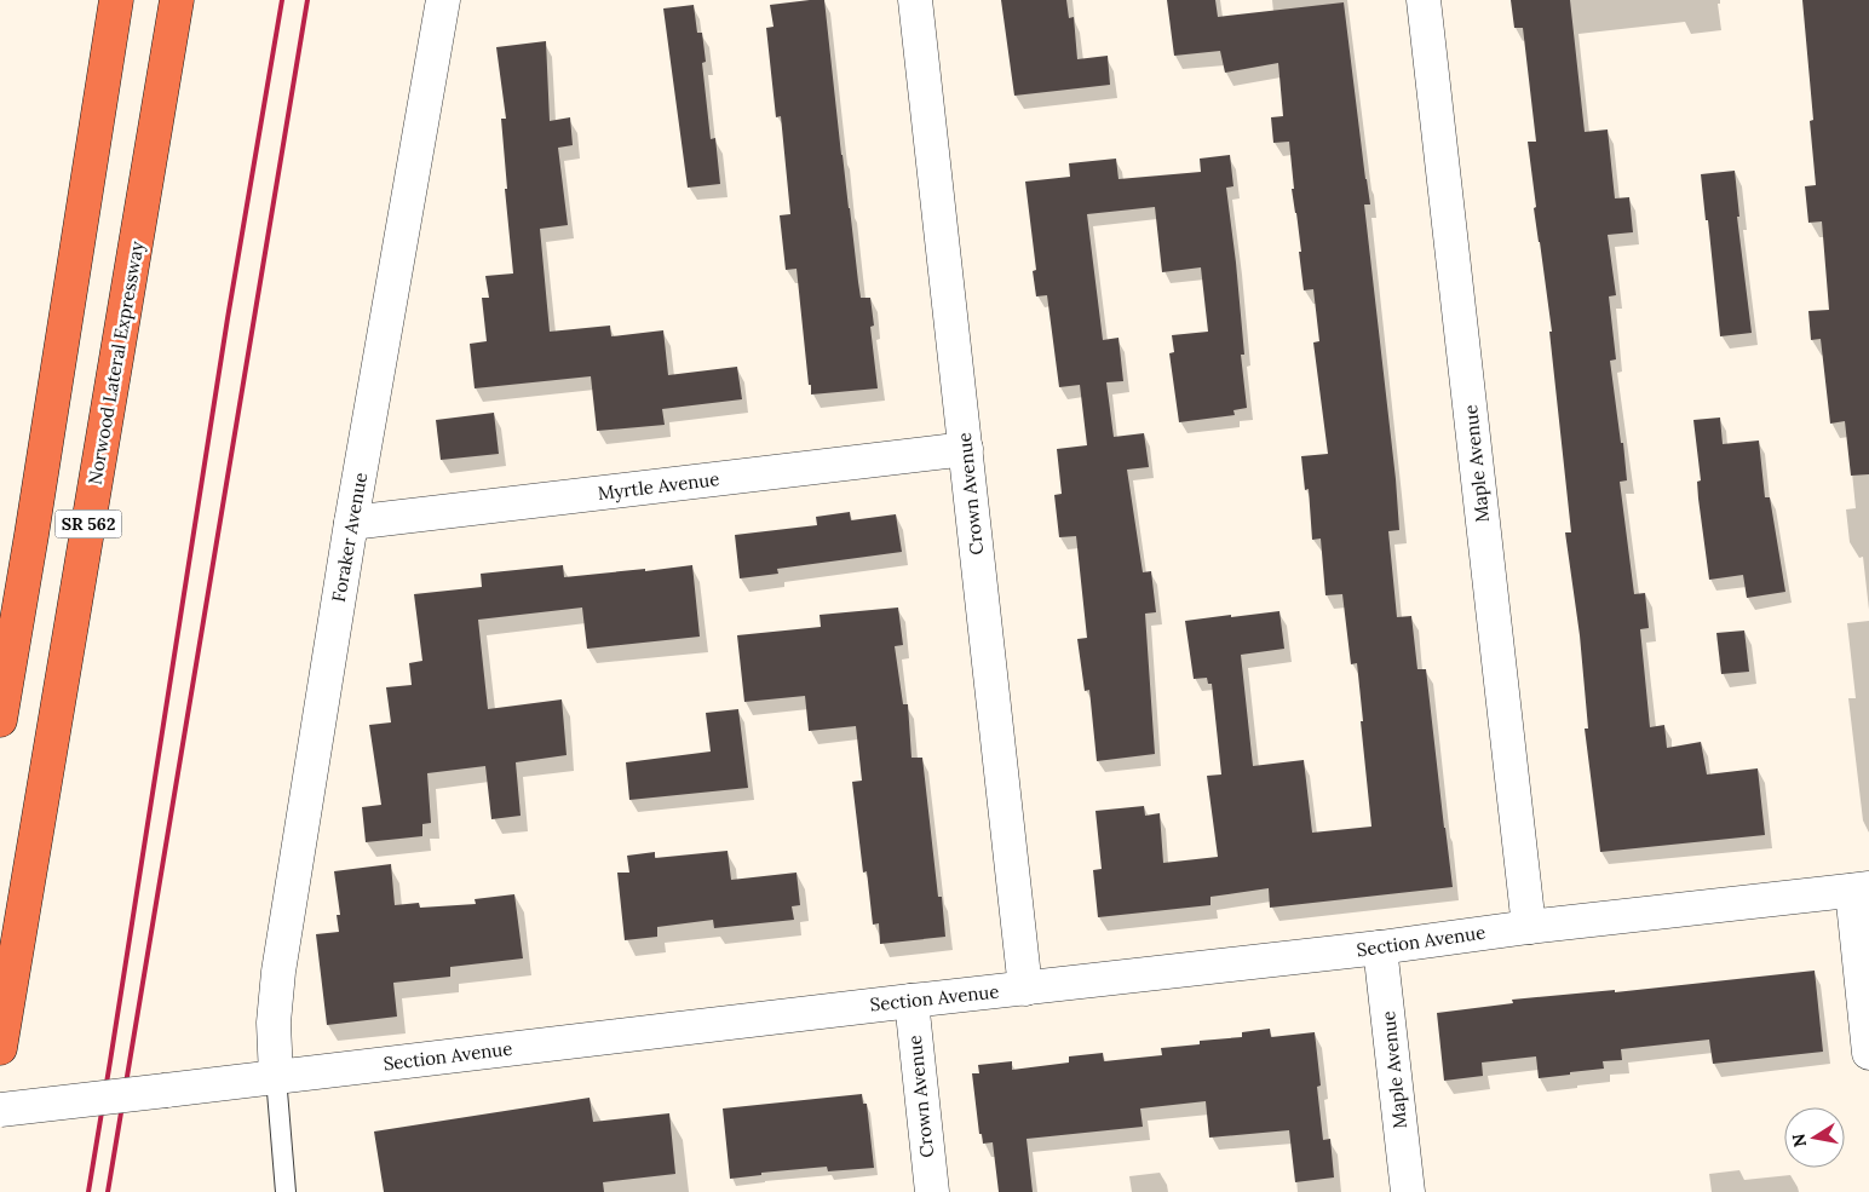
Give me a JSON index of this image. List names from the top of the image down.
{
  "streets": {
    "highway": ["Norwood Lateral Expressway", "SR 562"],
    "street": [
      "Maple Avenue",
      "Myrtle Avenue",
      "Crown Avenue",
      "Foraker Avenue",
      "Section Avenue"
    ]
  },
  "crossings": [
    ["Maple Avenue", "Section Avenue"],
    ["Myrtle Avenue", "Crown Avenue"],
    ["Myrtle Avenue", "Foraker Avenue"],
    ["Crown Avenue", "Section Avenue"],
    ["Foraker Avenue", "Section Avenue"]
  ],
  "north": "left"
}
